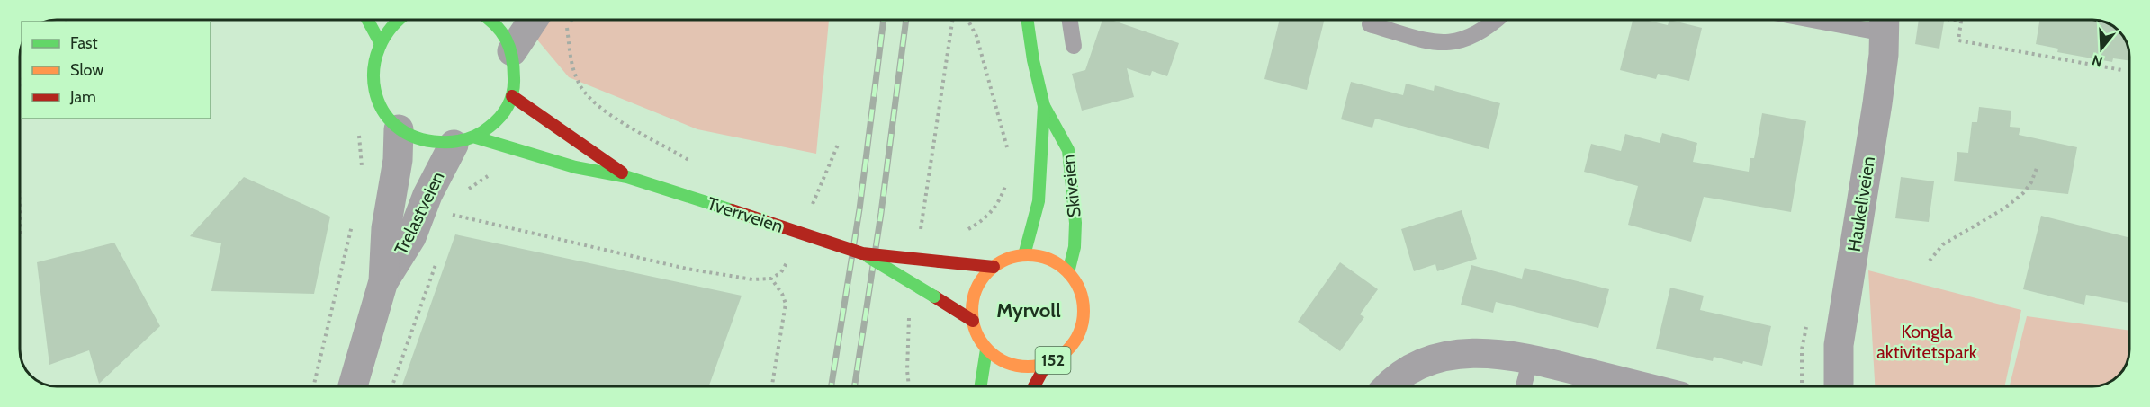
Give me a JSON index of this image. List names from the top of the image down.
{
  "streets": {
    "main road": ["Skiveien", "Tverrveien", "152"],
    "street": ["Haukeliveien", "Trelastveien"]
  },
  "crossings": [
    ["Skiveien", "Tverrveien"],
    ["Skiveien", "152"],
    ["Trelastveien", "Tverrveien"],
    ["Tverrveien", "152"]
  ],
  "districts": ["Myrvoll"],
  "parks": ["Kongla aktivitetspark"],
  "legend": ["Fast", "Slow", "Jam"],
  "north": "bottom"
}
